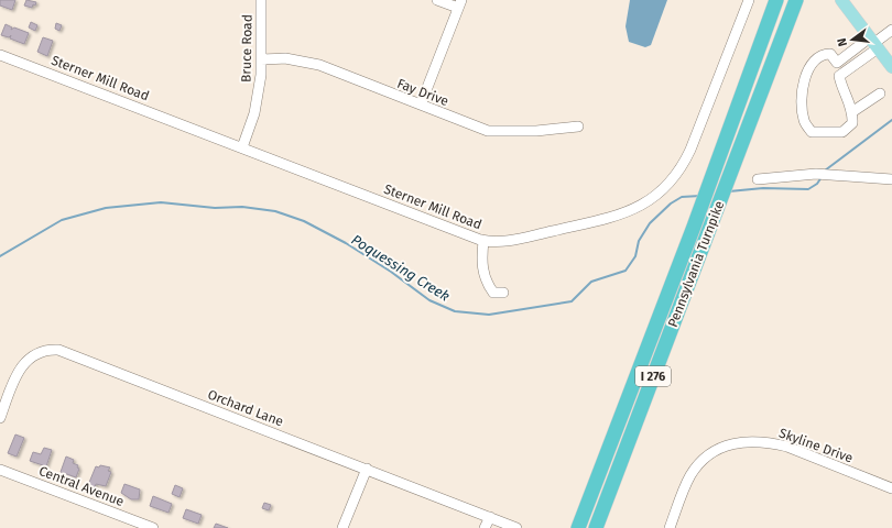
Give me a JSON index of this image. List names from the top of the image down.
{
  "streets": {
    "highway": ["Pennsylvania Turnpike", "I 276"],
    "street": [
      "Bruce Road",
      "Sterner Mill Road",
      "Fay Drive",
      "Orchard Lane",
      "Skyline Drive",
      "Central Avenue"
    ]
  },
  "crossings": [
    ["Bruce Road", "Sterner Mill Road"],
    ["Bruce Road", "Fay Drive"]
  ],
  "water": ["Poquessing Creek"],
  "north": "left"
}
